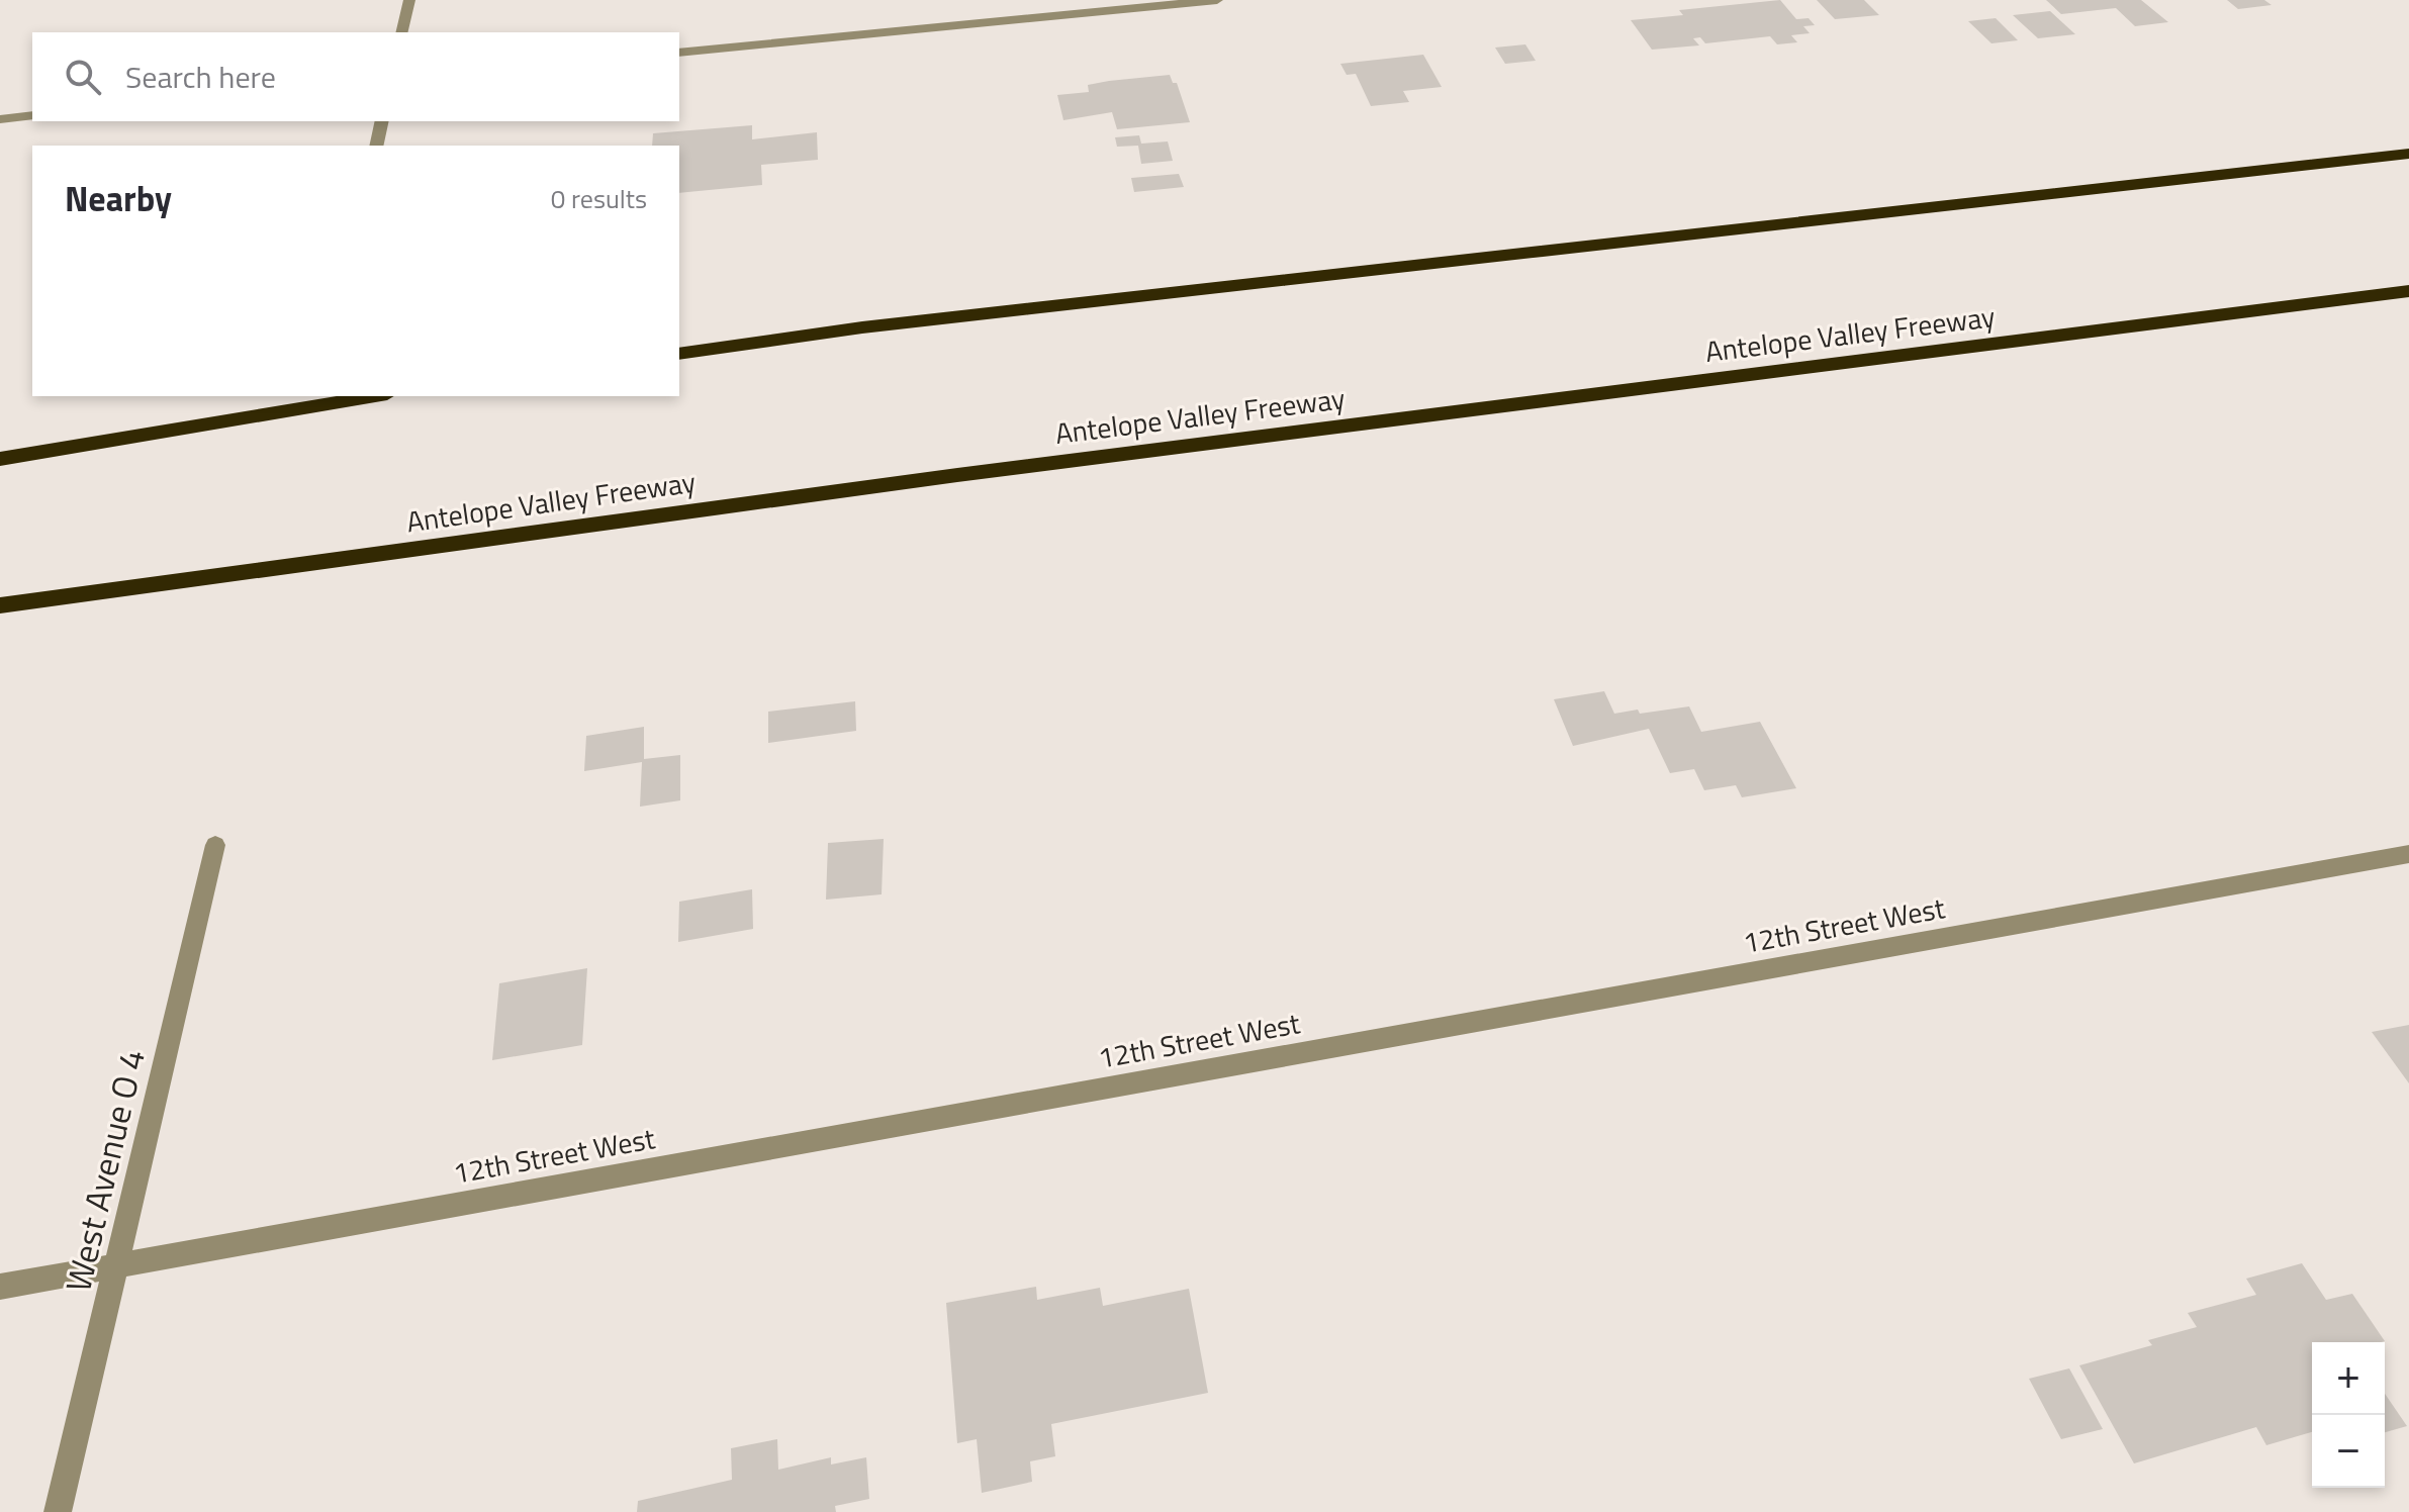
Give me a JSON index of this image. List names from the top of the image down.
{
  "streets": {
    "highway": ["Antelope Valley Freeway"],
    "street": ["12th Street West", "West Avenue O 4"]
  },
  "crossings": [
    ["12th Street West", "West Avenue O 4"]
  ],
  "page": {
    "search": "Search here",
    "heading": ["Nearby", "0 results"],
    "map_buttons": ["+", "−"]
  }
}
